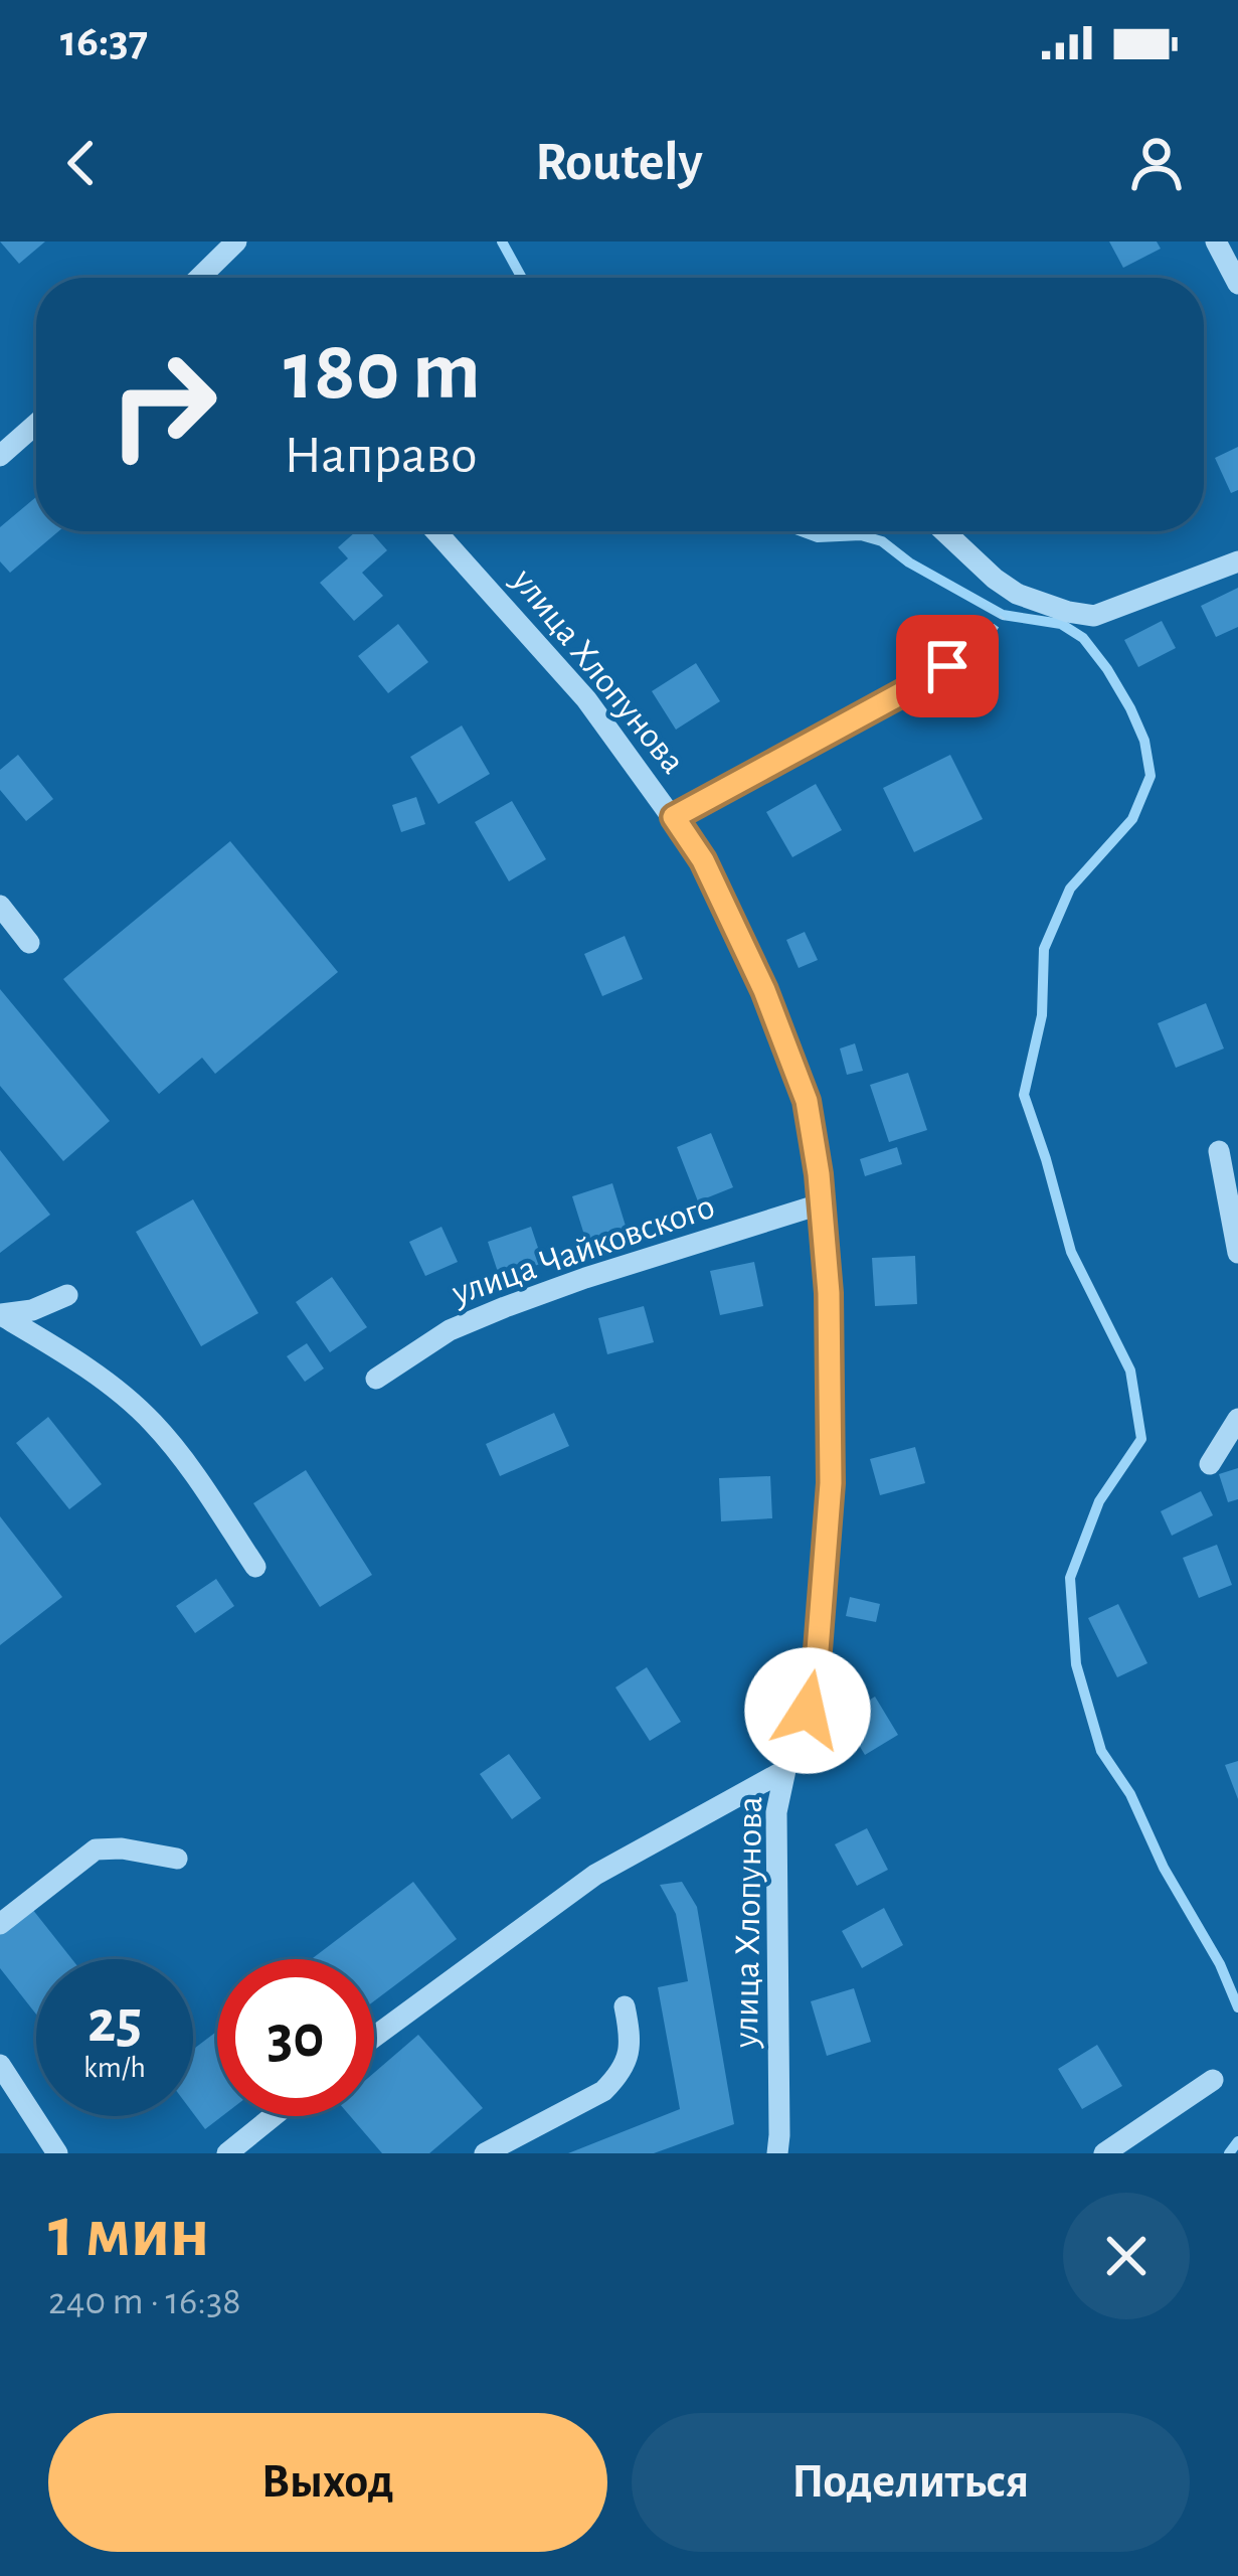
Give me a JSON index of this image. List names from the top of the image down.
{
  "streets": {
    "street": ["улица Хлопунова", "улица Чайковского"]
  },
  "crossings": [
    ["улица Хлопунова", "улица Чайковского"]
  ],
  "page": {
    "status": "16:37",
    "header": "Routely",
    "turn": ["180 m", "Направо"],
    "speed": "25 km/h",
    "limit": "30",
    "heading": ["1 мин", "240 m · 16:38"],
    "buttons": ["Выход", "Поделиться"]
  }
}
